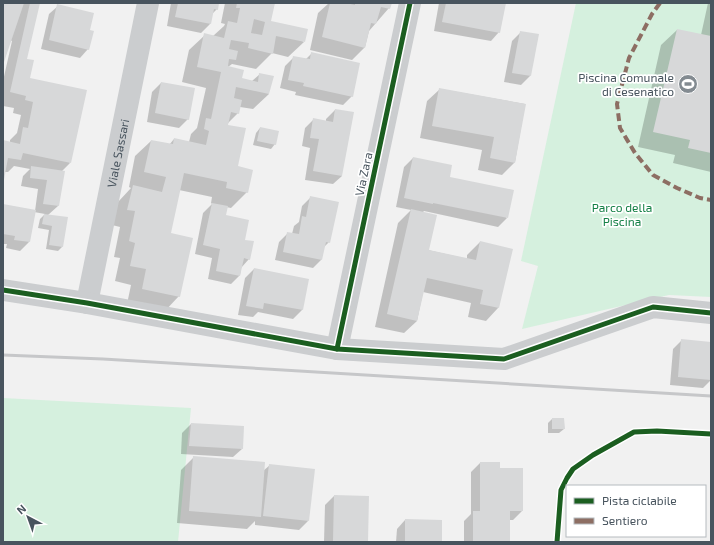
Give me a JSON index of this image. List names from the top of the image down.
{
  "streets": {
    "street": ["Viale Sassari", "Via Zara"]
  },
  "parks": ["Parco della Piscina"],
  "places": {
    "sports": ["Piscina Comunale di Cesenatico"]
  },
  "legend": ["Pista ciclabile", "Sentiero"],
  "north": "top left"
}
